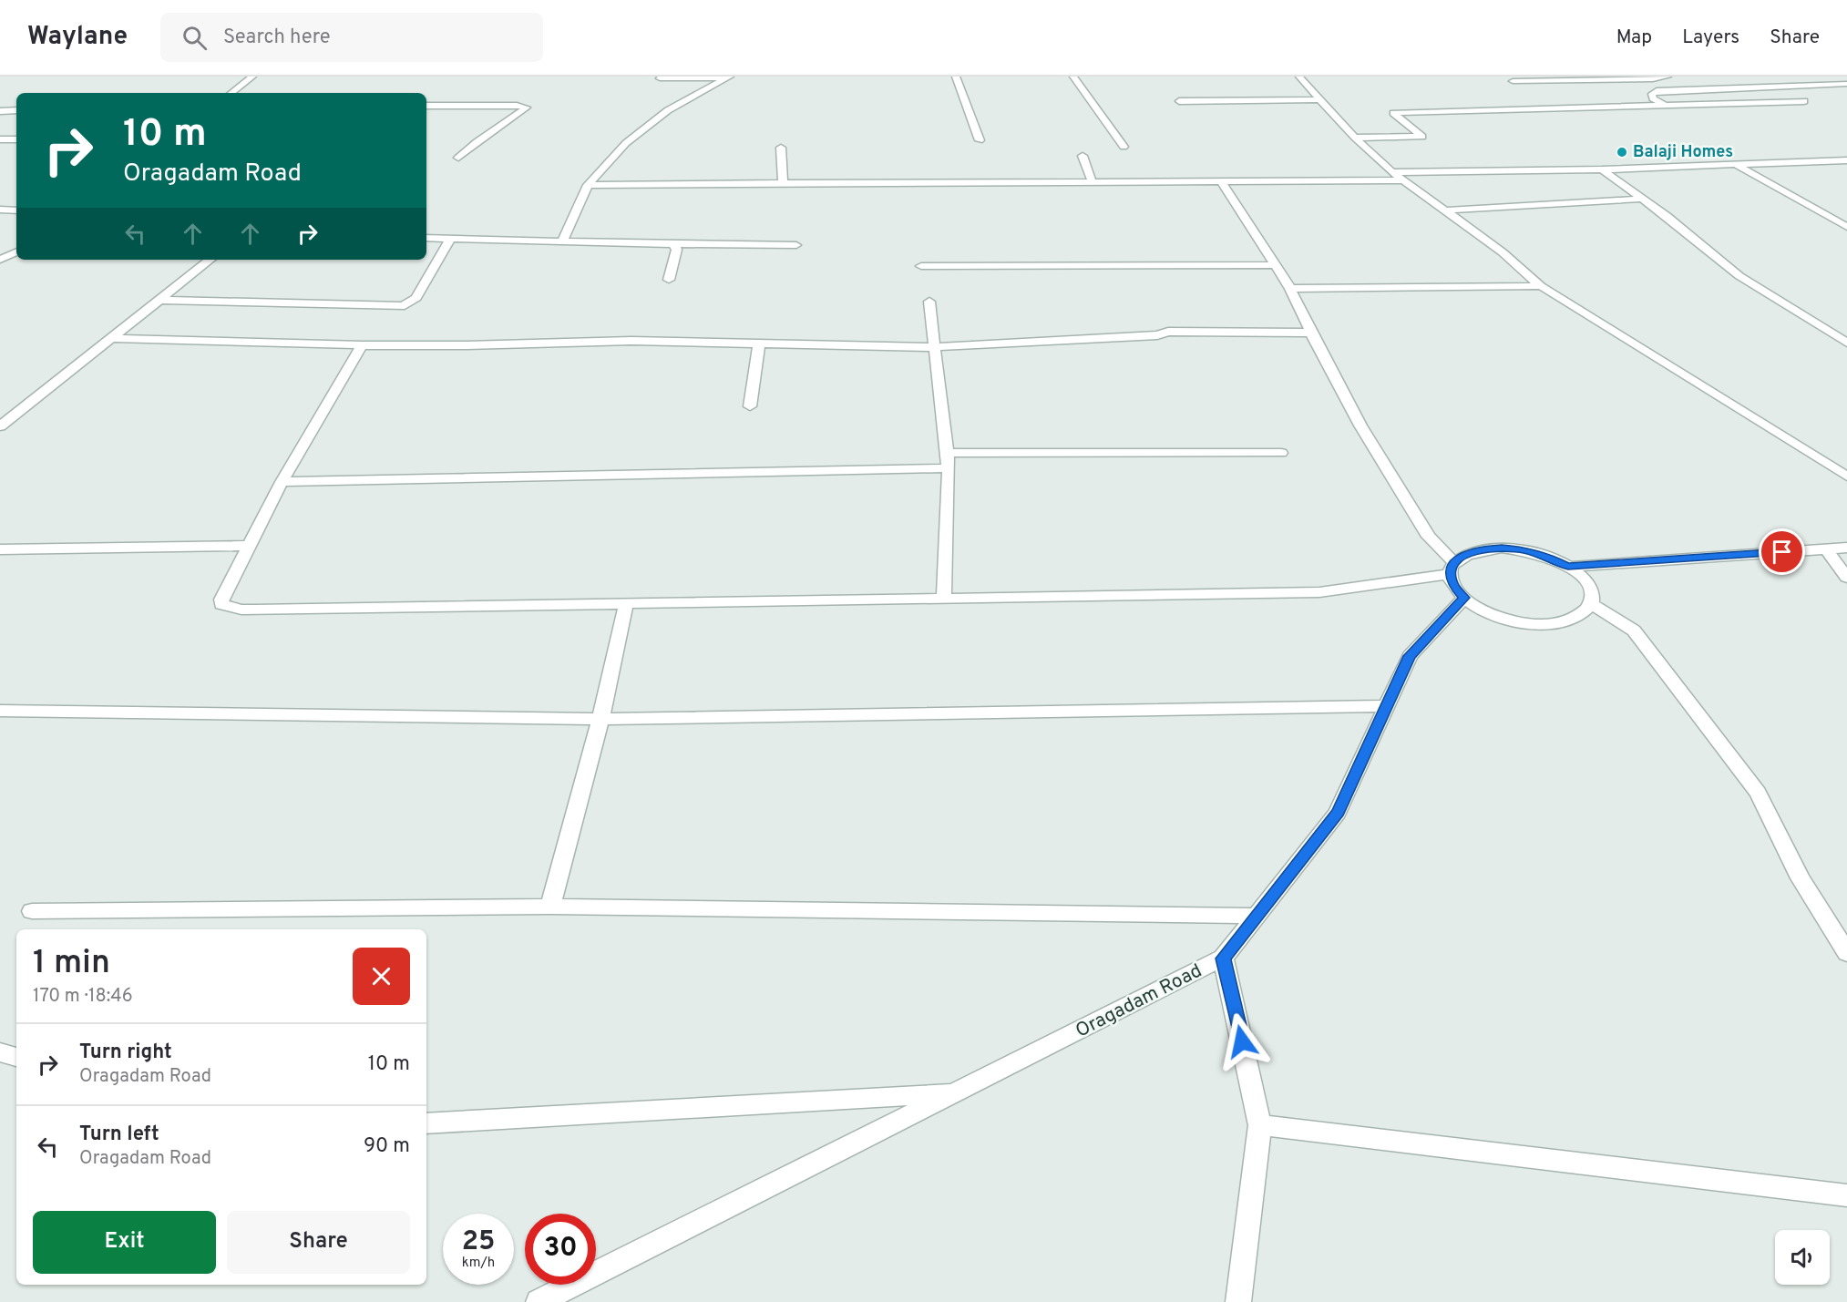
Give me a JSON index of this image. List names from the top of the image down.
{
  "streets": {
    "street": ["Oragadam Road"]
  },
  "places": ["Balaji Homes"],
  "page": {
    "header": "Waylane",
    "search": "Search here",
    "nav": ["Map", "Layers", "Share"],
    "turn": ["10 m", "Oragadam Road"],
    "heading": ["1 min", "170 m · 18:46"],
    "list": [
      {
        "name": "Turn right",
        "note": "Oragadam Road",
        "value": "10 m"
      },
      {
        "name": "Turn left",
        "note": "Oragadam Road",
        "value": "90 m"
      }
    ],
    "buttons": ["Exit", "Share"],
    "speed": "25 km/h",
    "limit": "30"
  }
}
